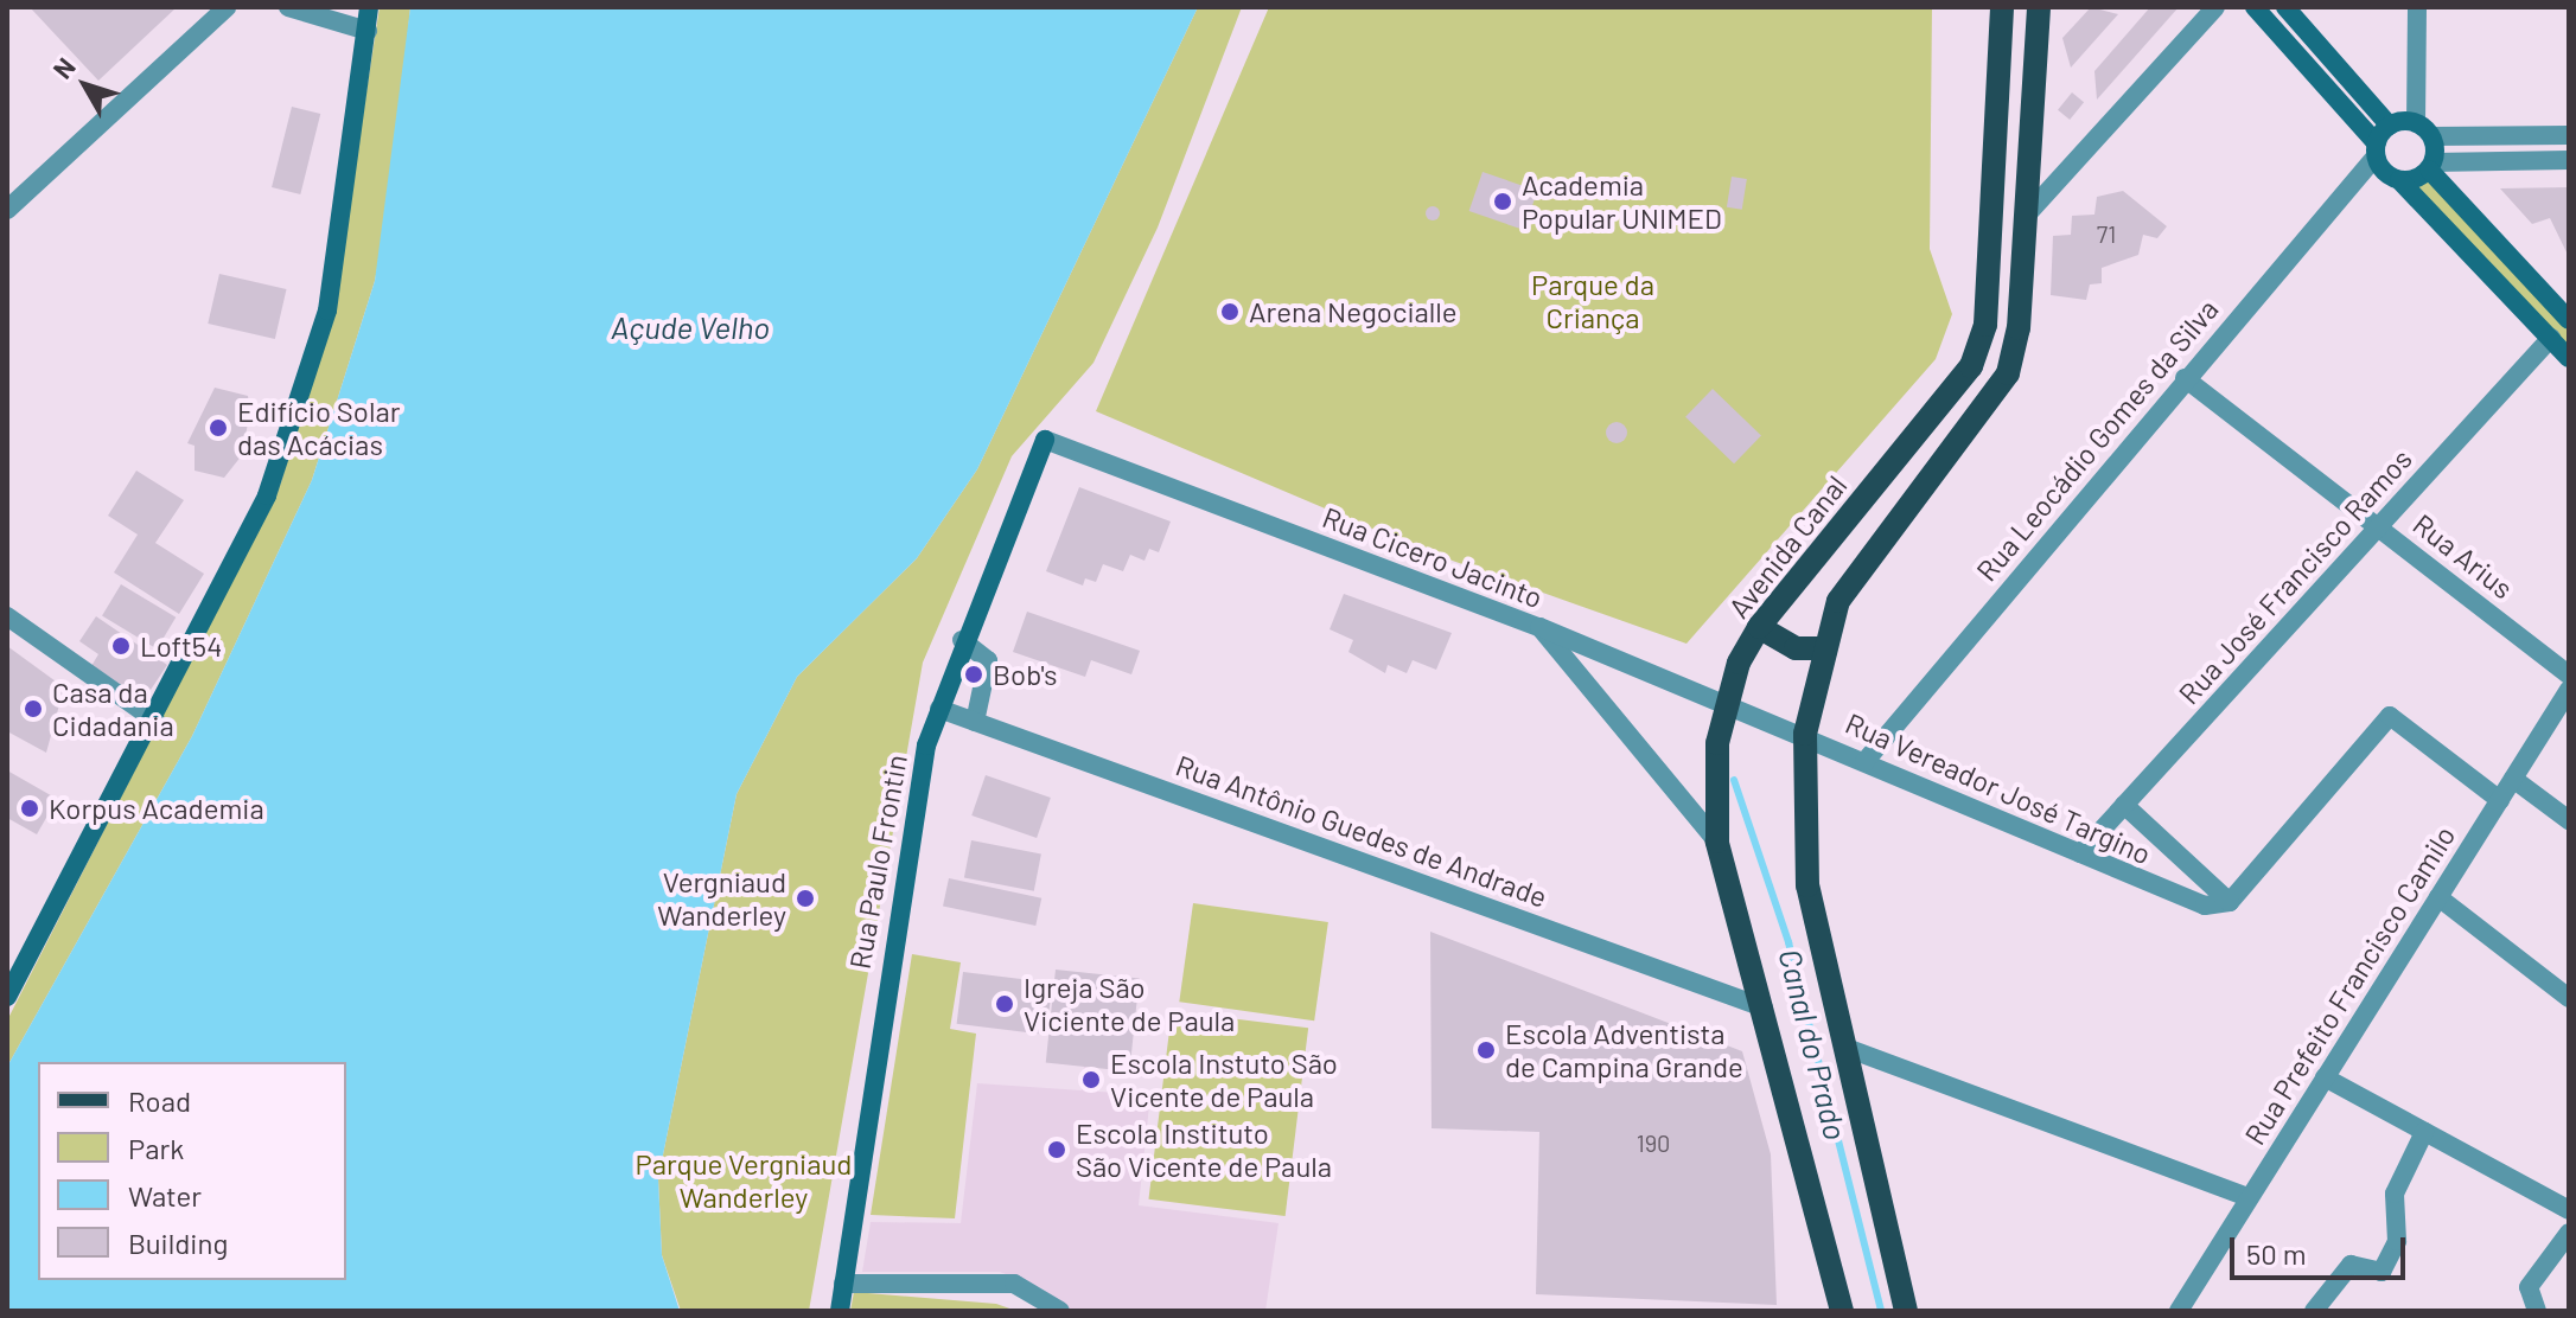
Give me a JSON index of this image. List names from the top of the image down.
{
  "streets": {
    "main road": ["Avenida Canal", "Rua Paulo Frontin"],
    "street": [
      "Rua Leocádio Gomes da Silva",
      "Rua Arius",
      "Rua Cicero Jacinto",
      "Rua José Francisco Ramos",
      "Rua Vereador José Targino",
      "Rua Antônio Guedes de Andrade",
      "Rua Prefeito Francisco Camilo"
    ]
  },
  "crossings": [
    ["Rua Leocádio Gomes da Silva", "Rua Arius"],
    ["Rua Leocádio Gomes da Silva", "Rua Vereador José Targino"],
    ["Avenida Canal", "Rua Cicero Jacinto"],
    ["Avenida Canal", "Rua Vereador José Targino"],
    ["Avenida Canal", "Rua Antônio Guedes de Andrade"],
    ["Rua Arius", "Rua José Francisco Ramos"],
    ["Rua Cicero Jacinto", "Rua Paulo Frontin"],
    ["Rua José Francisco Ramos", "Rua Vereador José Targino"],
    ["Rua Antônio Guedes de Andrade", "Rua Paulo Frontin"]
  ],
  "water": ["Açude Velho", "Canal do Prado"],
  "parks": ["Parque da Criança", "Parque Vergniaud Wanderley"],
  "places": [
    "Academia Popular UNIMED",
    "Arena Negocialle",
    "Edifício Solar das Acácias",
    "Loft54",
    "Bob's",
    "Casa da Cidadania",
    "Korpus Academia",
    "Vergniaud Wanderley",
    "Igreja São Viciente de Paula",
    "Escola Adventista de Campina Grande",
    "Escola Instuto São Vicente de Paula",
    "Escola Instituto São Vicente de Paula"
  ],
  "house_numbers": ["71", "190"],
  "legend": [
    "Road",
    "Park",
    "Water",
    "Building"
  ],
  "scale_bar": "50 m",
  "north": "top left"
}
